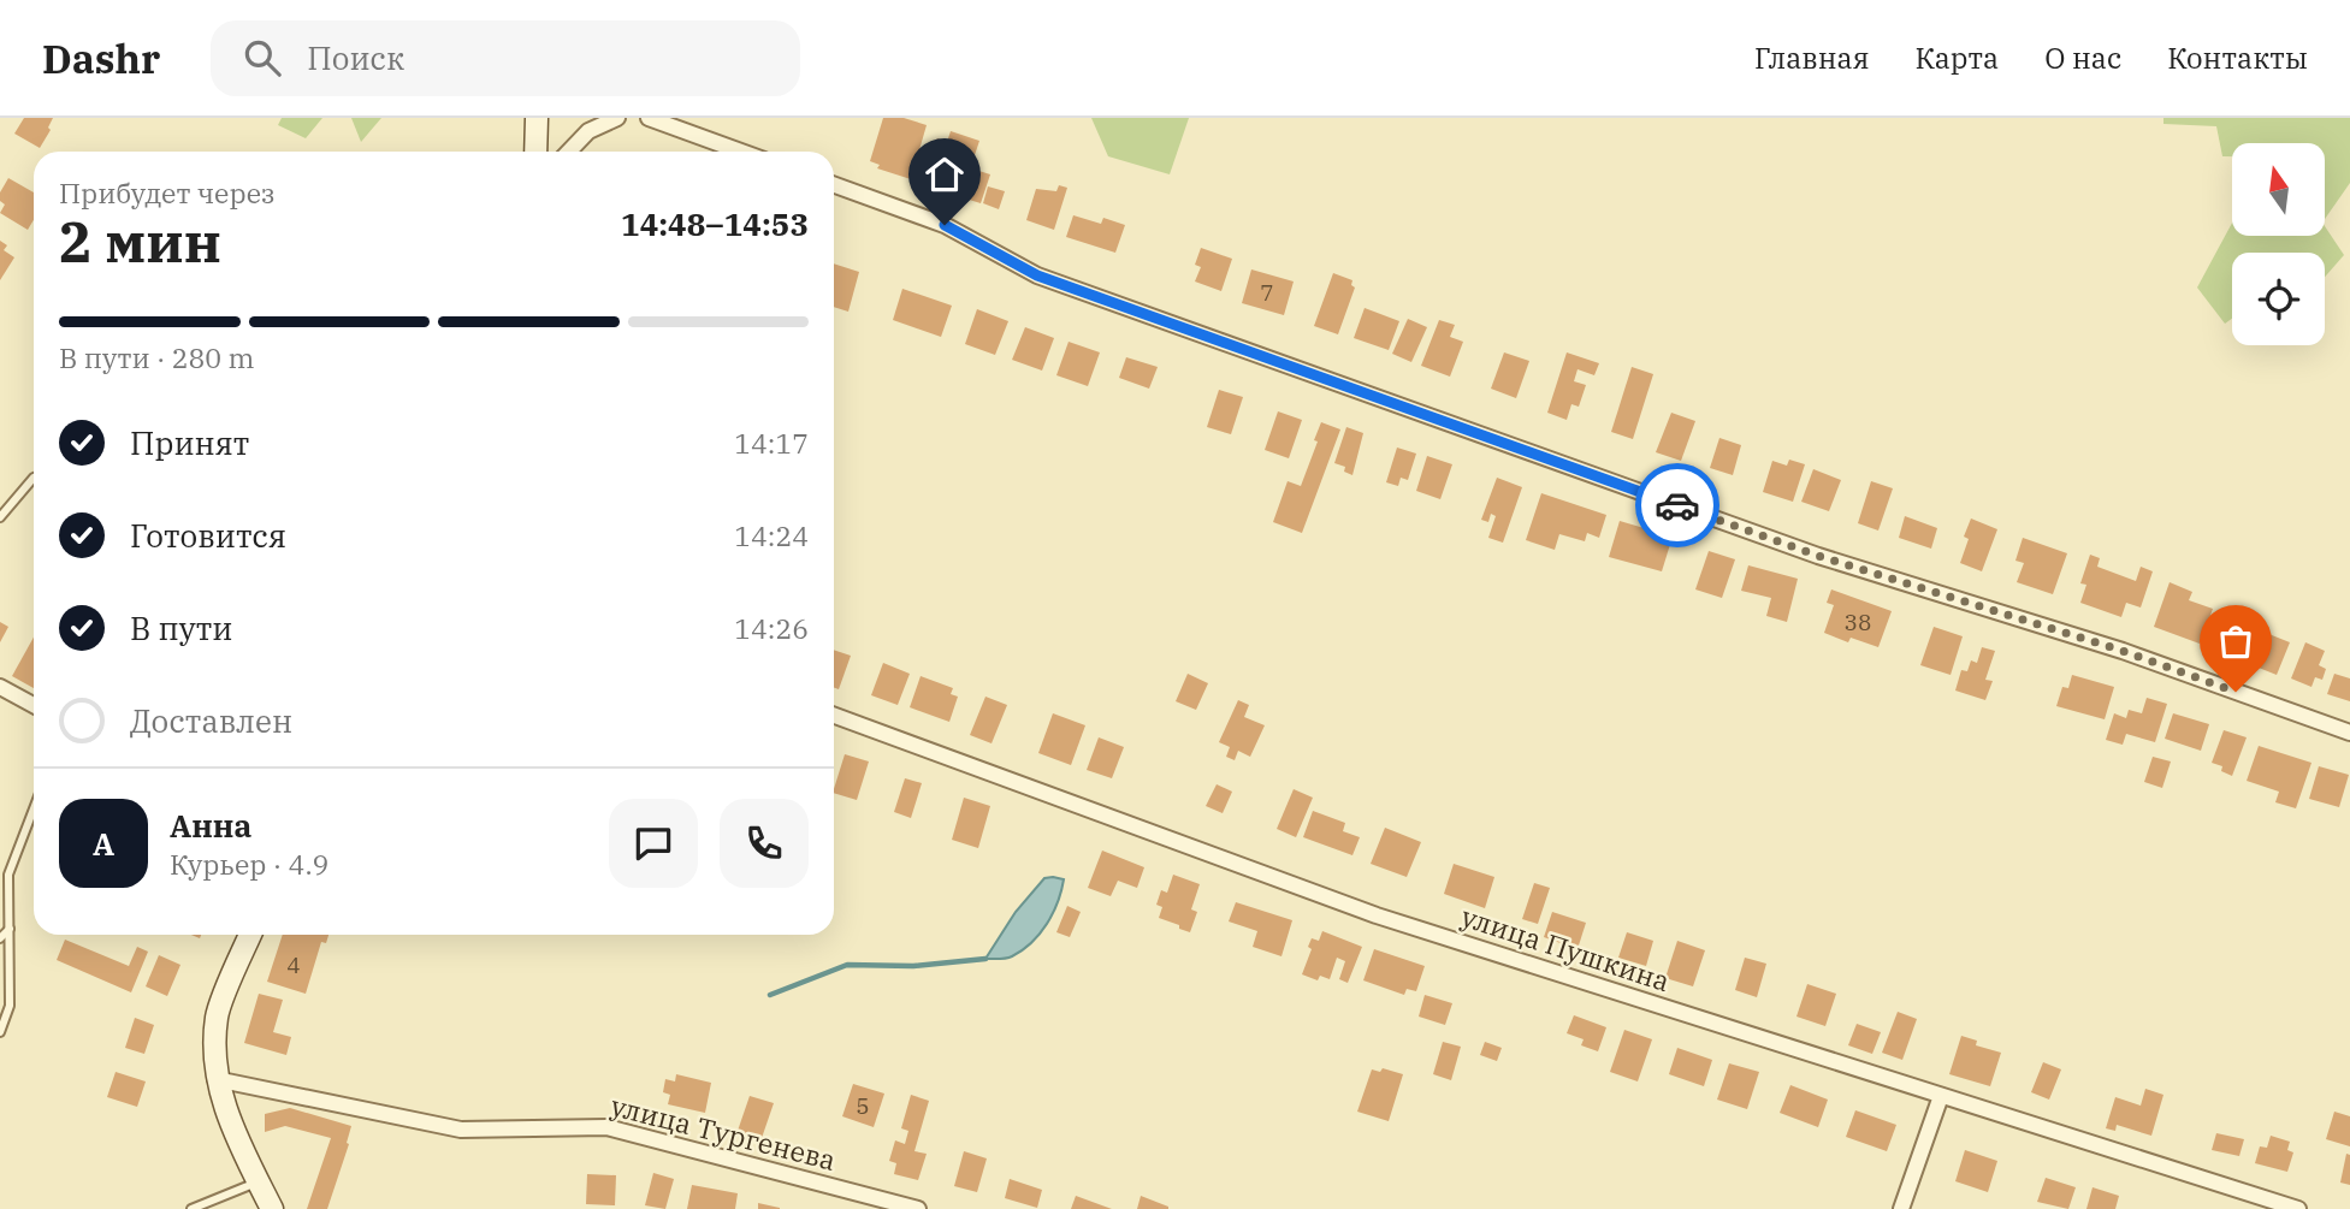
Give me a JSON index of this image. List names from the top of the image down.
{
  "streets": {
    "street": ["улица Пушкина", "улица Тургенева"]
  },
  "house_numbers": [
    "7",
    "38",
    "4",
    "5"
  ],
  "north": "top",
  "page": {
    "header": "Dashr",
    "search": "Поиск",
    "nav": [
      "Главная",
      "Карта",
      "О нас",
      "Контакты"
    ],
    "heading": ["2 мин", "Прибудет через", "14:48–14:53"],
    "panel": ["Анна", "Курьер · 4.9"],
    "bar": "В пути · 280 m",
    "list": [
      ["Принят", "14:17"],
      ["Готовится", "14:24"],
      ["В пути", "14:26"],
      "Доставлен"
    ],
    "round": "А"
  }
}
